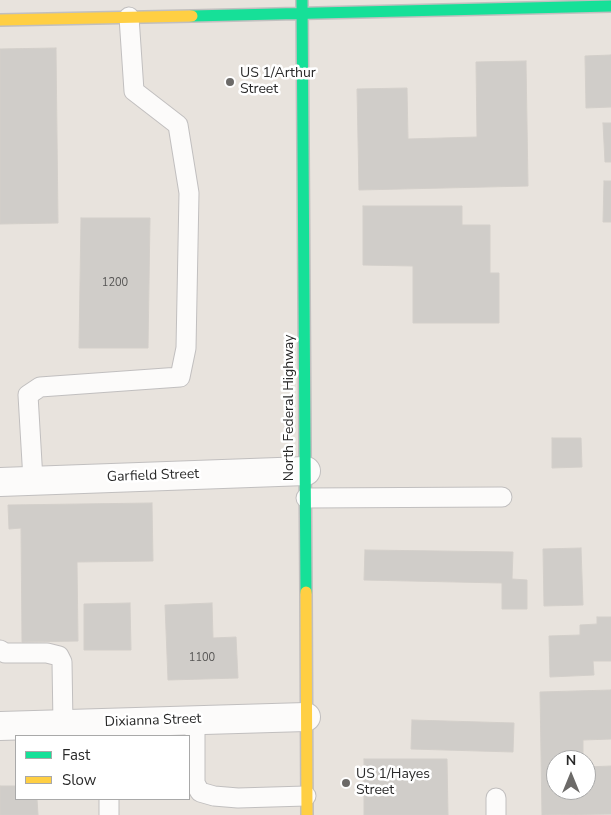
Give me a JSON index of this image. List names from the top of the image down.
{
  "streets": {
    "main road": ["North Federal Highway"],
    "street": ["Garfield Street", "Dixianna Street"]
  },
  "crossings": [
    ["North Federal Highway", "Garfield Street"],
    ["North Federal Highway", "Dixianna Street"]
  ],
  "places": ["US 1/Arthur Street", "US 1/Hayes Street"],
  "house_numbers": ["1200", "1100"],
  "legend": ["Fast", "Slow"],
  "north": "top"
}
